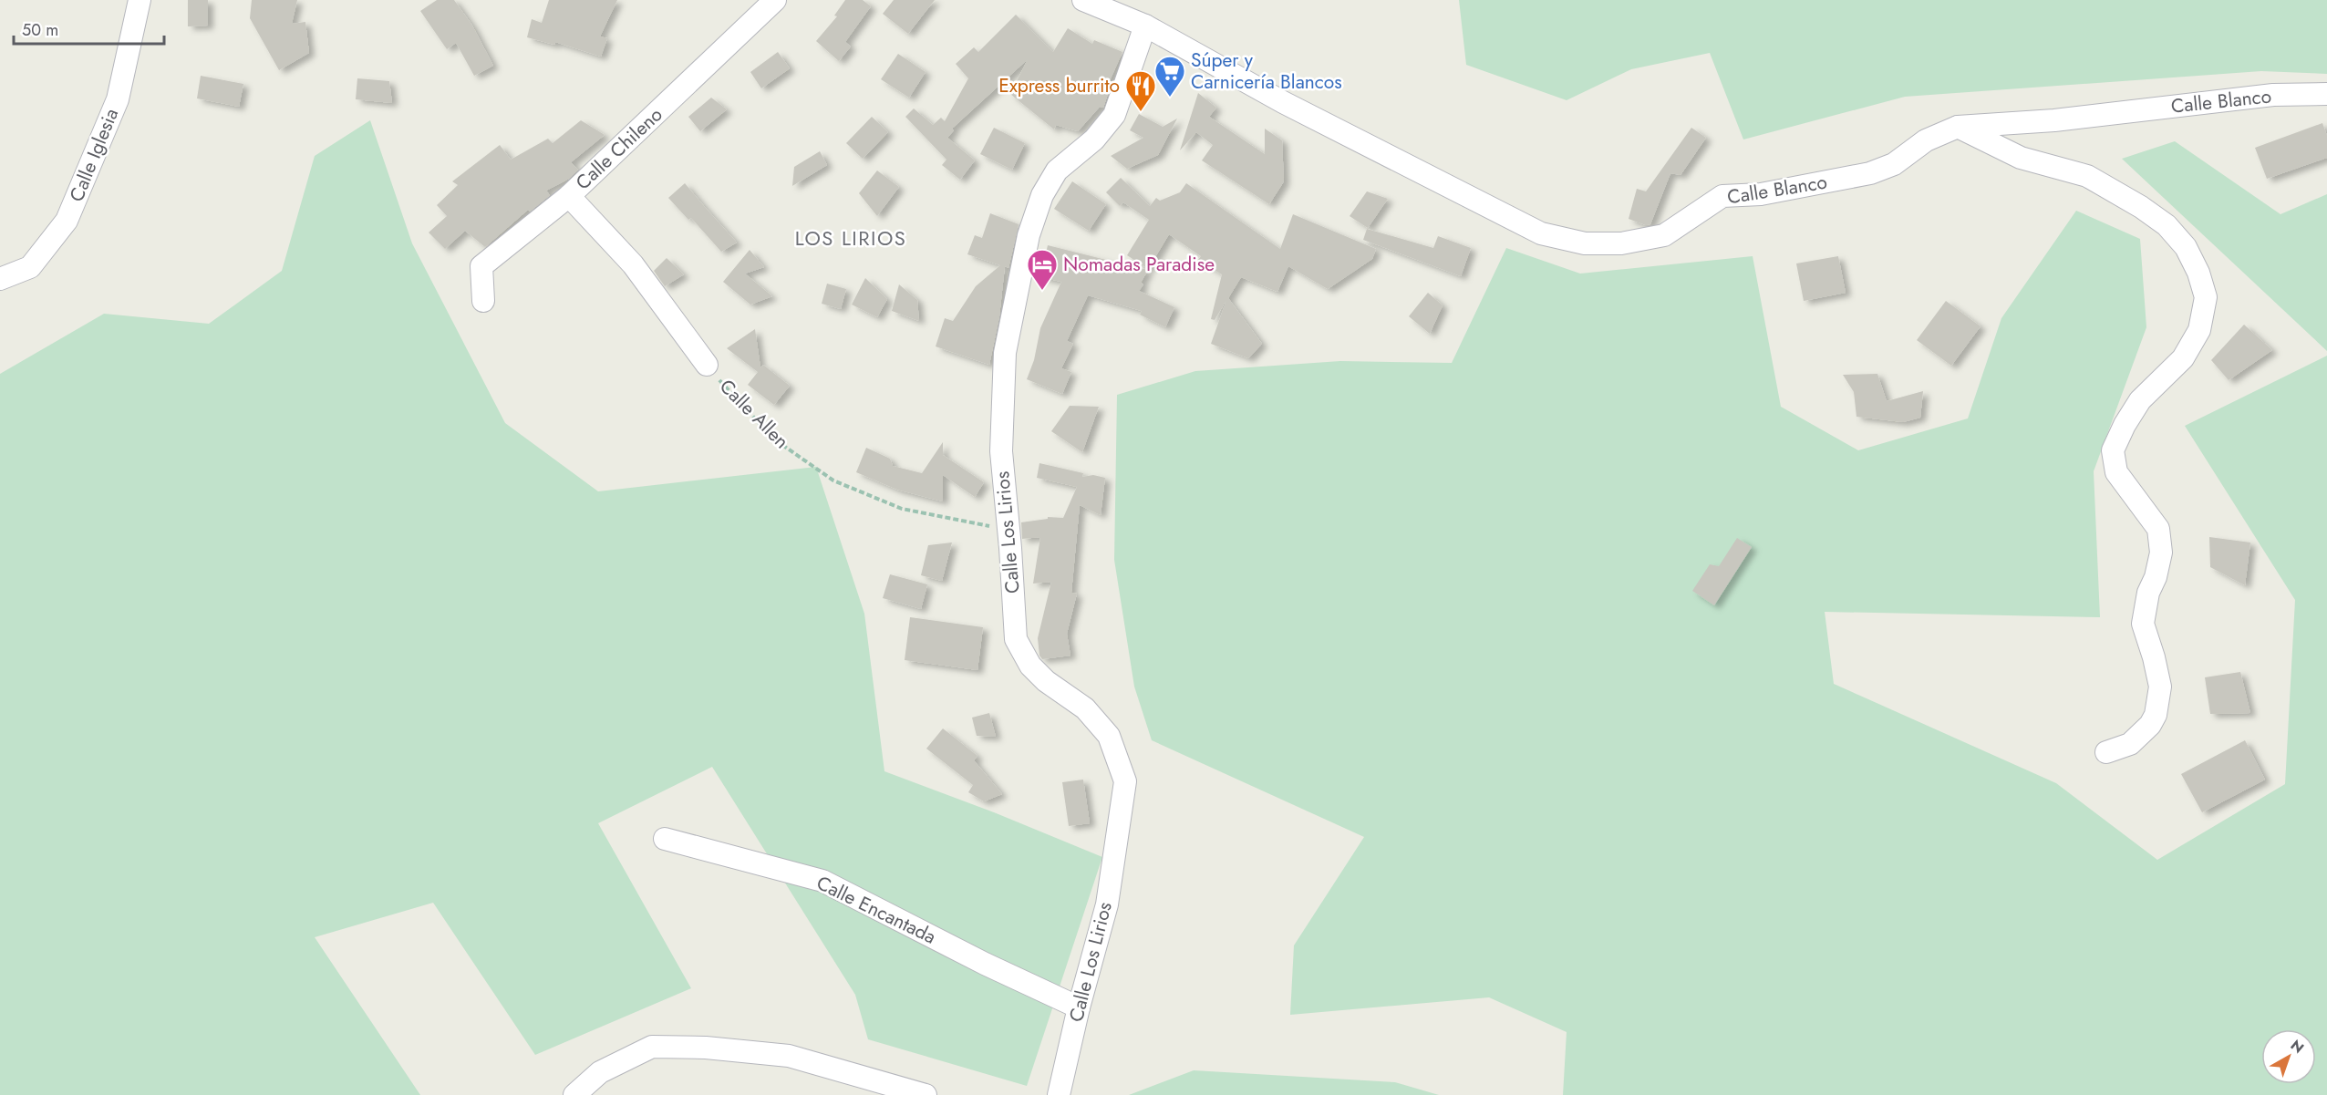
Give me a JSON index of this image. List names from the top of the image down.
{
  "streets": {
    "street": [
      "Calle Blanco",
      "Calle Chileno",
      "Calle Iglesia",
      "Calle Allen",
      "Calle Los Lirios",
      "Calle Encantada"
    ]
  },
  "crossings": [
    ["Calle Blanco", "Calle Los Lirios"],
    ["Calle Chileno", "Calle Allen"],
    ["Calle Allen", "Calle Los Lirios"],
    ["Calle Los Lirios", "Calle Encantada"]
  ],
  "districts": ["LOS LIRIOS"],
  "places": {
    "supermarket": ["Súper y Carnicería Blancos"],
    "restaurant": ["Express burrito"],
    "hotel": ["Nomadas Paradise"]
  },
  "scale_bar": "50 m",
  "north": "top right"
}
